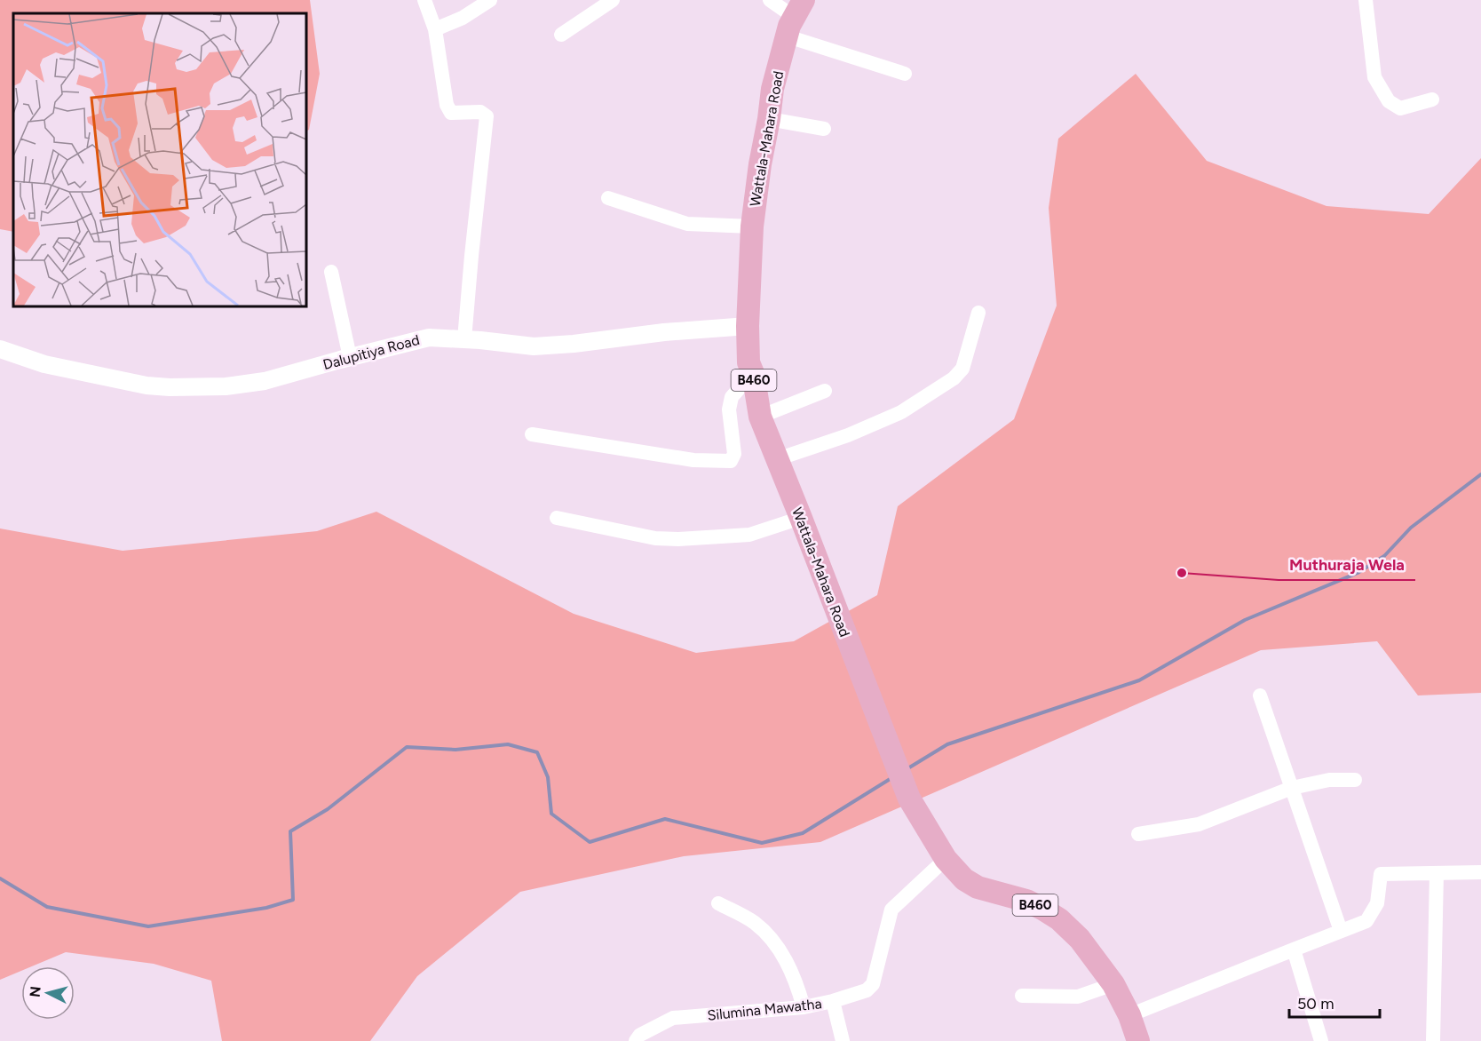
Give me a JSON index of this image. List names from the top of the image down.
{
  "streets": {
    "main road": ["Wattala-Mahara Road", "B460"],
    "street": ["Dalupitiya Road", "Silumina Mawatha"]
  },
  "crossings": [
    ["Wattala-Mahara Road", "Dalupitiya Road"],
    ["Wattala-Mahara Road", "Silumina Mawatha"]
  ],
  "places": ["Muthuraja Wela"],
  "scale_bar": "50 m",
  "north": "left"
}
